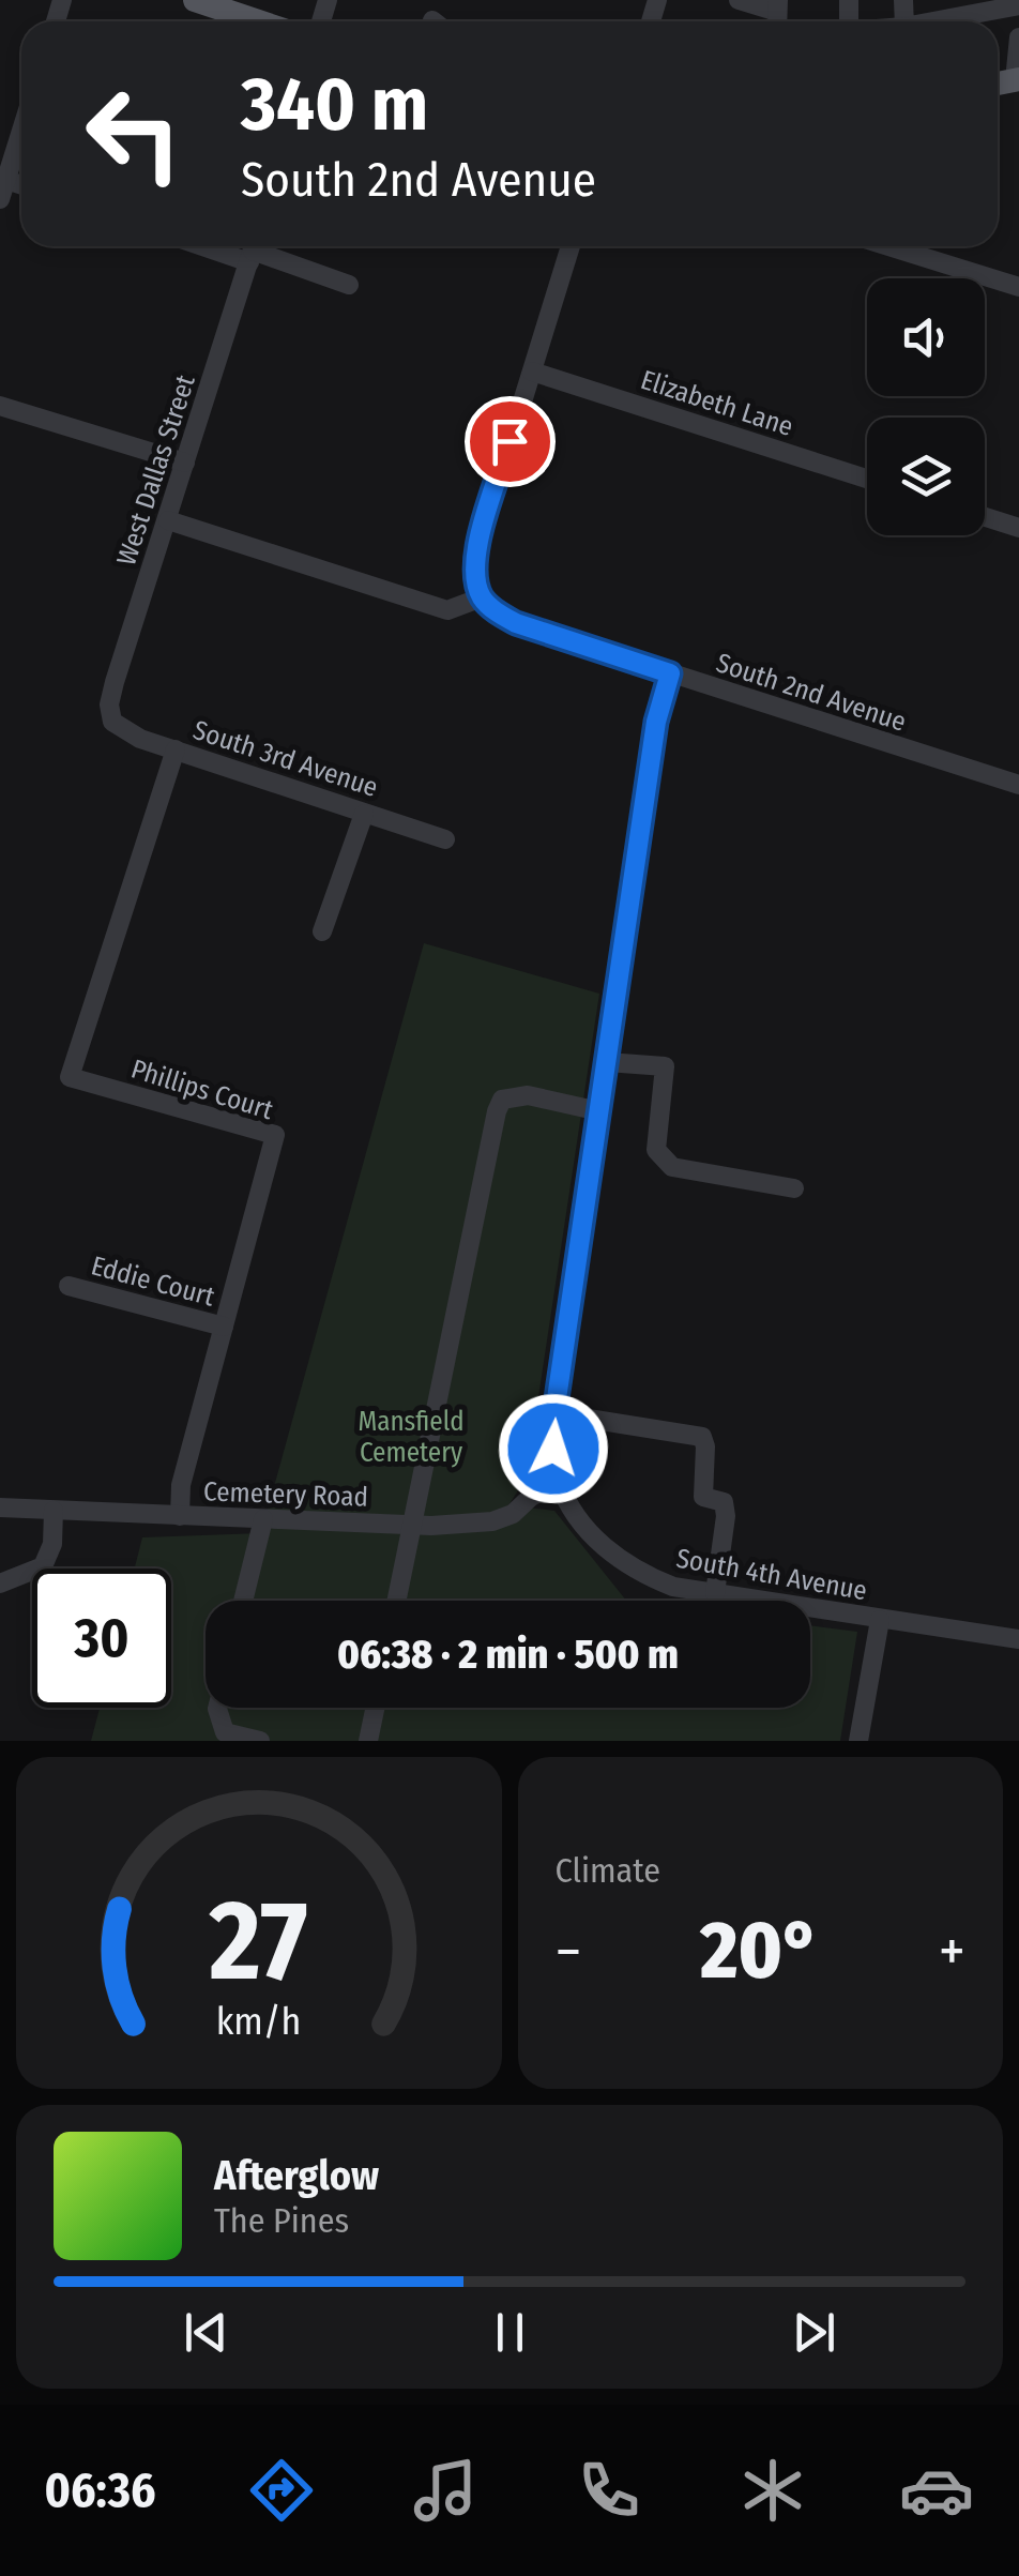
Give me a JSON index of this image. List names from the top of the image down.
{
  "streets": {
    "street": [
      "Elizabeth Lane",
      "West Dallas Street",
      "South 2nd Avenue",
      "South 3rd Avenue",
      "Phillips Court",
      "Eddie Court",
      "Cemetery Road",
      "South 4th Avenue"
    ]
  },
  "crossings": [
    ["West Dallas Street", "South 3rd Avenue"],
    ["South 3rd Avenue", "Phillips Court"],
    ["Phillips Court", "Eddie Court"],
    ["Phillips Court", "Cemetery Road"],
    ["Cemetery Road", "South 4th Avenue"]
  ],
  "parks": ["Mansfield Cemetery"],
  "page": {
    "turn": ["340 m", "South 2nd Avenue"],
    "limit": "30",
    "trip": "06:38 · 2 min · 500 m",
    "tile": "Climate",
    "heat": ["−", "20°", "+"],
    "song": ["Afterglow", "The Pines"],
    "tabs": "06:36",
    "gauge": ["27", "km/h"]
  }
}
